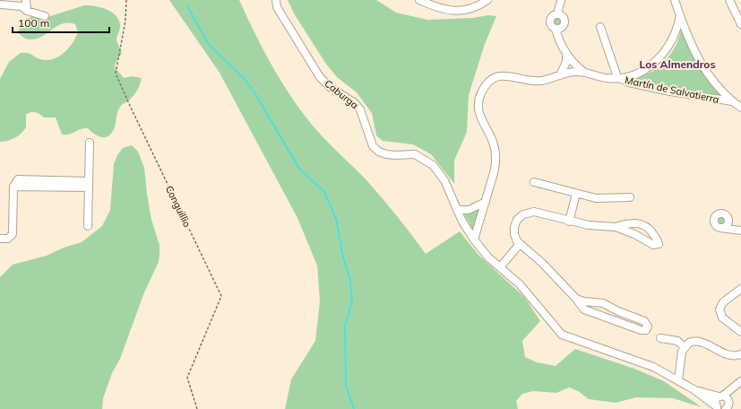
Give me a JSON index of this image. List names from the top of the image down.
{
  "streets": {
    "street": ["Martín de Salvatierra", "Caburga"],
    "path": ["Conguillio"]
  },
  "crossings": [
    ["Martín de Salvatierra", "Caburga"]
  ],
  "districts": ["Los Almendros"],
  "scale_bar": "100 m"
}
